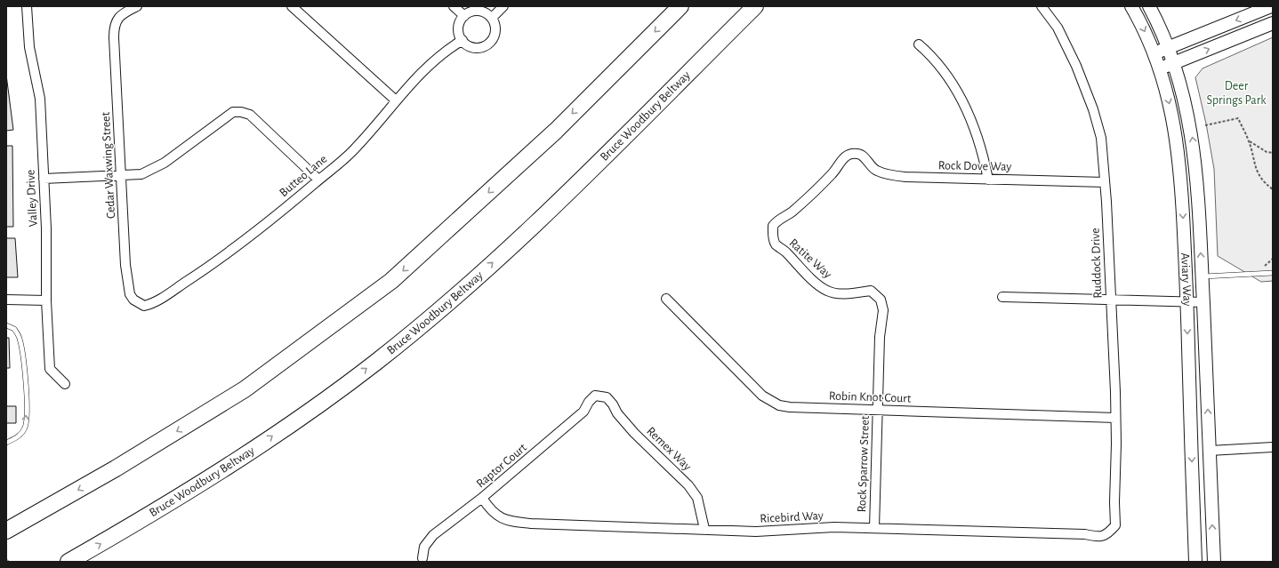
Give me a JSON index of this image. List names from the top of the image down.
{
  "streets": {
    "highway": ["Bruce Woodbury Beltway"],
    "main road": ["Aviary Way"],
    "street": [
      "Cedar Waxwing Street",
      "Rock Dove Way",
      "Butteo Lane",
      "Valley Drive",
      "Ratite Way",
      "Ruddock Drive",
      "Robin Knot Court",
      "Remex Way",
      "Rock Sparrow Street",
      "Raptor Court",
      "Ricebird Way"
    ]
  },
  "crossings": [
    ["Cedar Waxwing Street", "Butteo Lane"],
    ["Rock Dove Way", "Ratite Way"],
    ["Rock Dove Way", "Ruddock Drive"],
    ["Ratite Way", "Rock Sparrow Street"],
    ["Ruddock Drive", "Robin Knot Court"],
    ["Ruddock Drive", "Ricebird Way"],
    ["Robin Knot Court", "Rock Sparrow Street"],
    ["Remex Way", "Raptor Court"],
    ["Remex Way", "Ricebird Way"],
    ["Rock Sparrow Street", "Ricebird Way"],
    ["Raptor Court", "Ricebird Way"]
  ],
  "parks": ["Deer Springs Park"]
}
